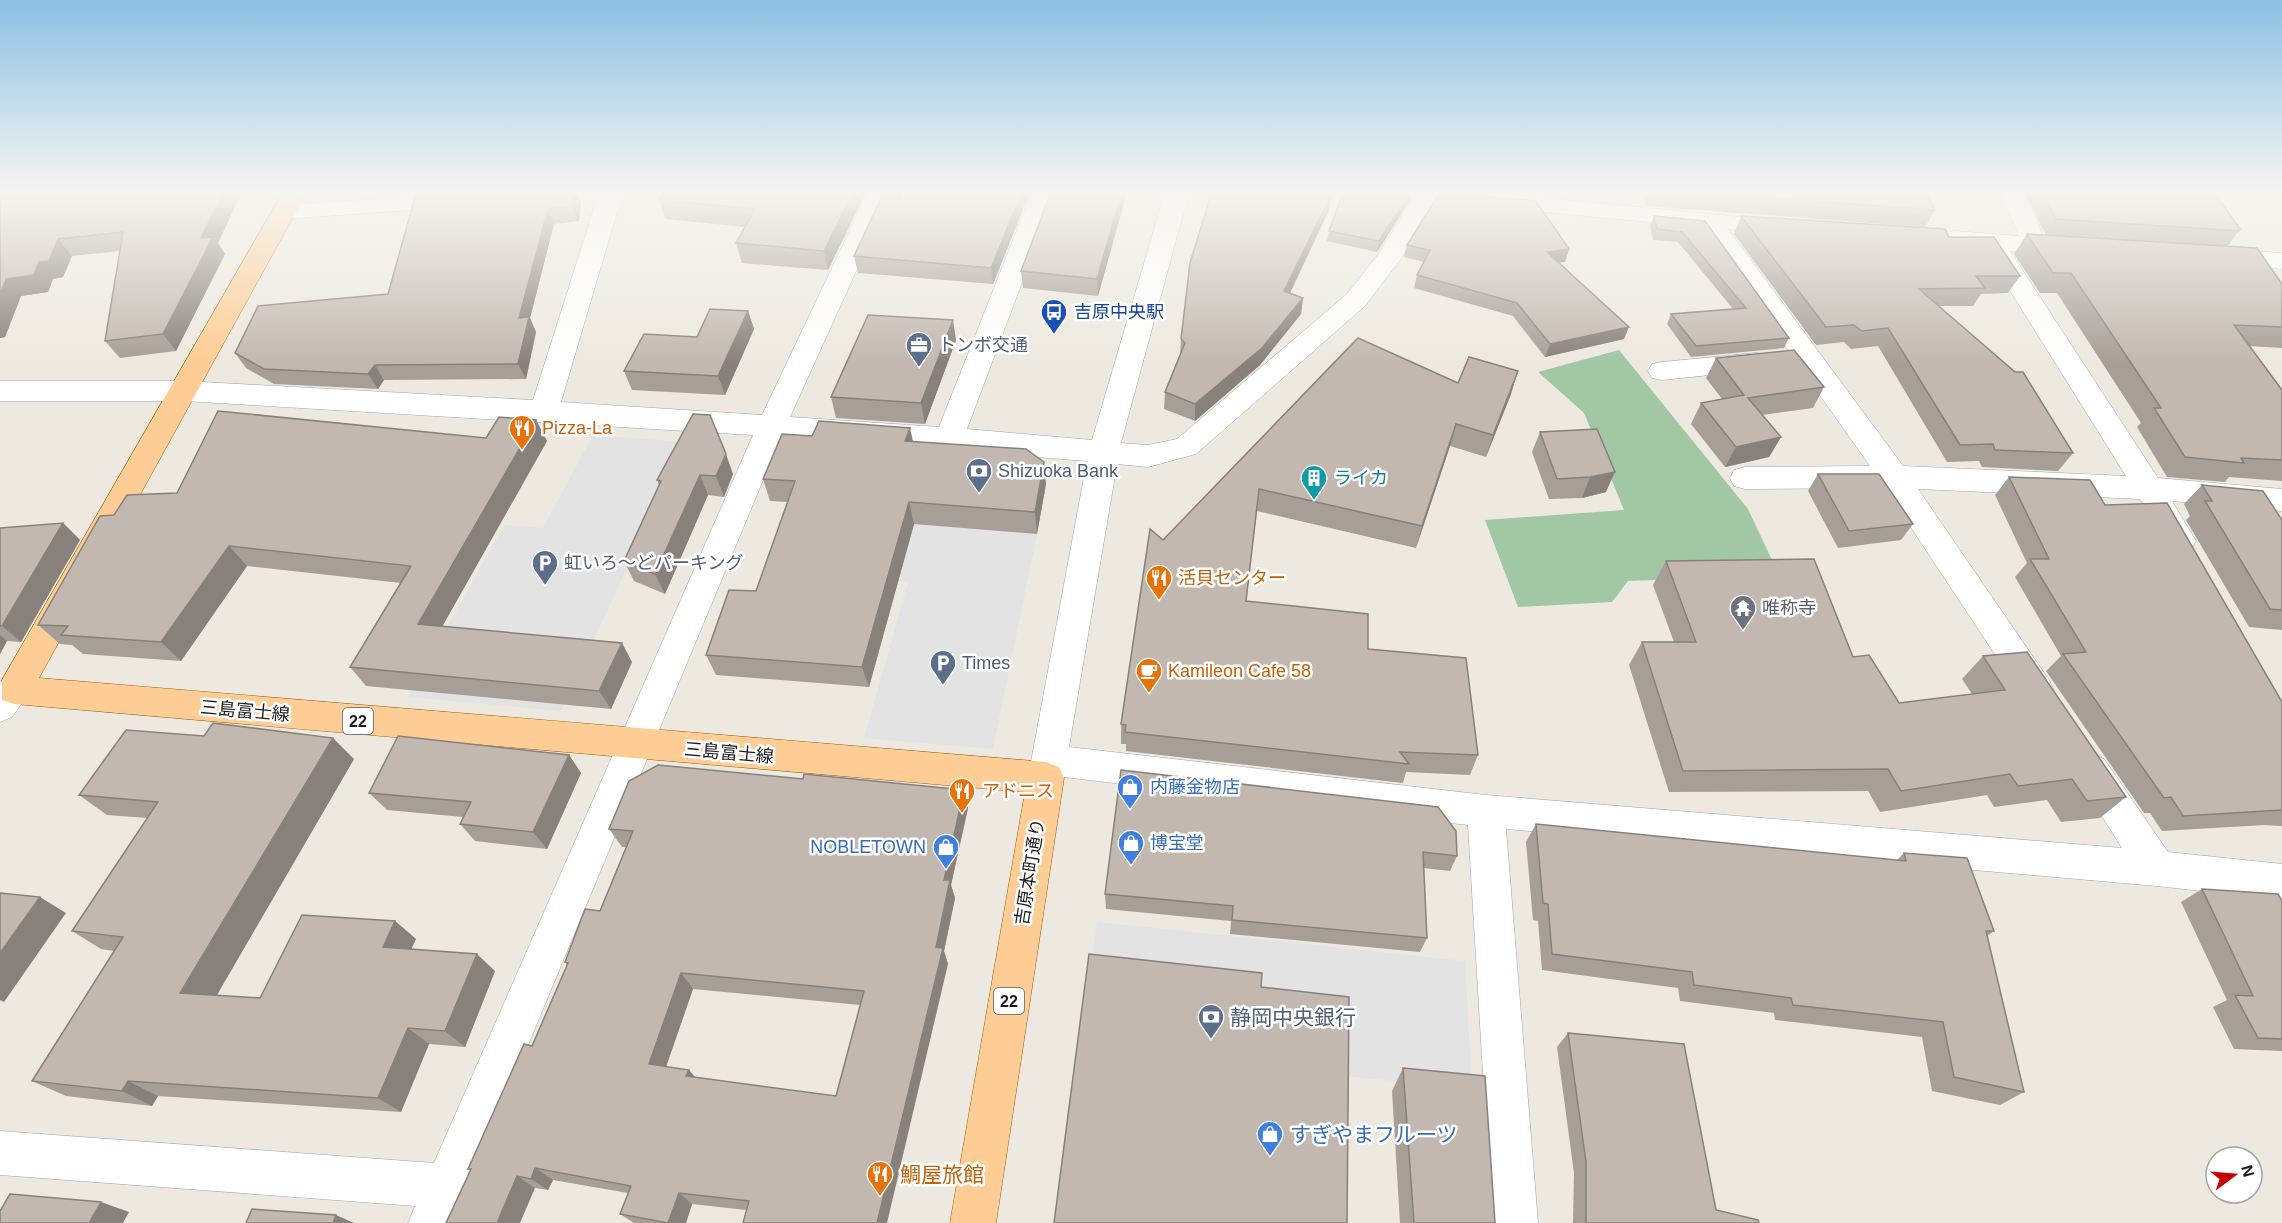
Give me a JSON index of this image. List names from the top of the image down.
{
  "streets": {
    "main road": ["三島富士線", "22", "吉原本町通り"]
  },
  "crossings": [
    ["三島富士線", "吉原本町通り"]
  ],
  "places": {
    "bus stop": ["吉原中央駅"],
    "office": ["トンボ交通"],
    "restaurant": [
      "Pizza-La",
      "活貝センター",
      "アドニス",
      "鯛屋旅館"
    ],
    "bank": ["Shizuoka Bank", "静岡中央銀行"],
    "building": ["ライカ"],
    "parking": ["虹いろ～どパーキング", "Times"],
    "temple": ["唯称寺"],
    "cafe": ["Kamileon Cafe 58"],
    "shop": [
      "内藤金物店",
      "博宝堂",
      "NOBLETOWN",
      "すぎやまフルーツ"
    ]
  },
  "north": "right"
}
